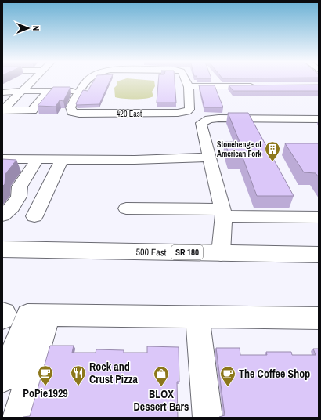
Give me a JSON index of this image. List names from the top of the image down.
{
  "streets": {
    "main road": ["500 East", "SR 180"],
    "street": ["420 East"]
  },
  "places": {
    "building": ["Stonehenge of American Fork"],
    "cafe": ["PoPie1929", "The Coffee Shop"],
    "restaurant": ["Rock and Crust Pizza"],
    "shop": ["BLOX Dessert Bars"]
  },
  "north": "right"
}
